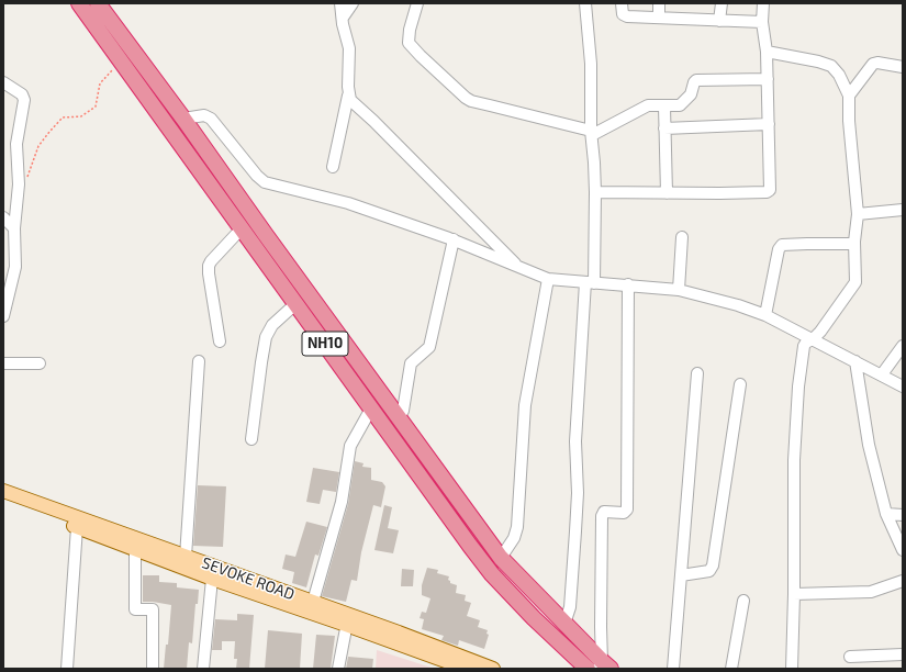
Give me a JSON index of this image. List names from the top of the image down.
{
  "streets": {
    "highway": ["NH10"],
    "main road": ["SEVOKE ROAD"]
  }
}
